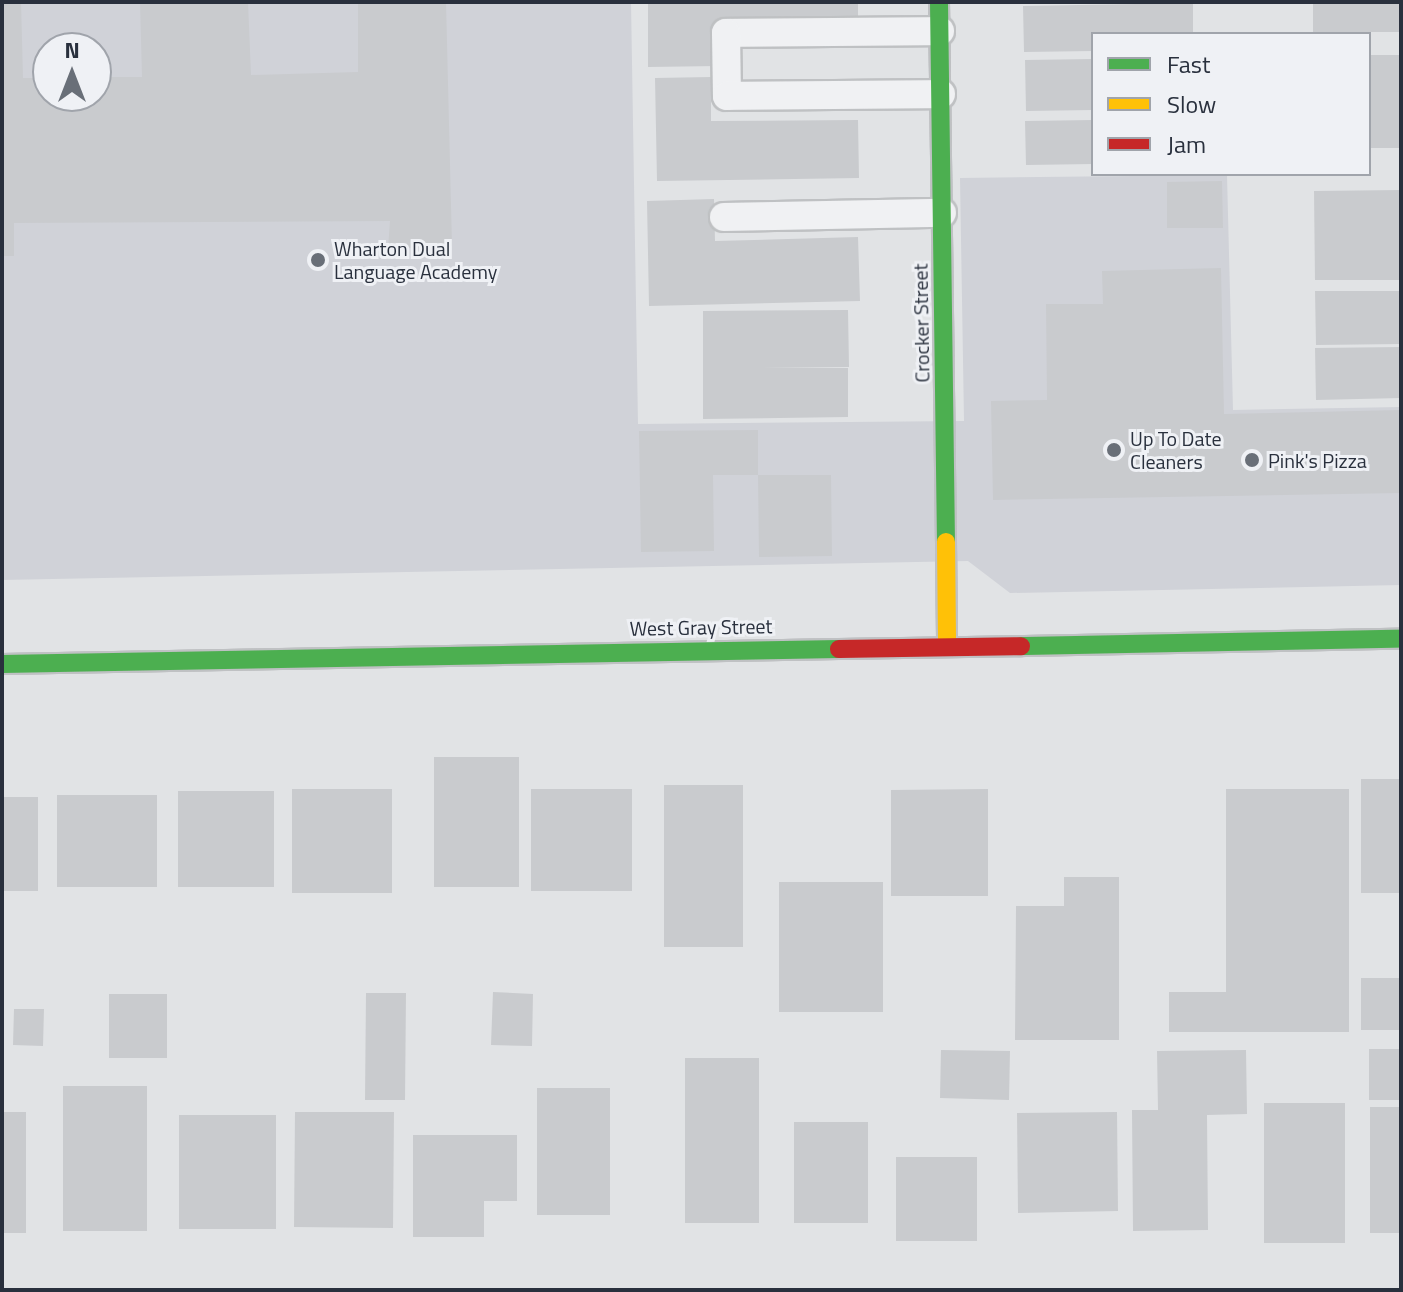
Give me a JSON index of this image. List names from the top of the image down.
{
  "streets": {
    "main road": ["Crocker Street", "West Gray Street"]
  },
  "crossings": [
    ["Crocker Street", "West Gray Street"]
  ],
  "places": ["Wharton Dual Language Academy", "Up To Date Cleaners", "Pink's Pizza"],
  "legend": ["Fast", "Slow", "Jam"],
  "north": "top"
}
